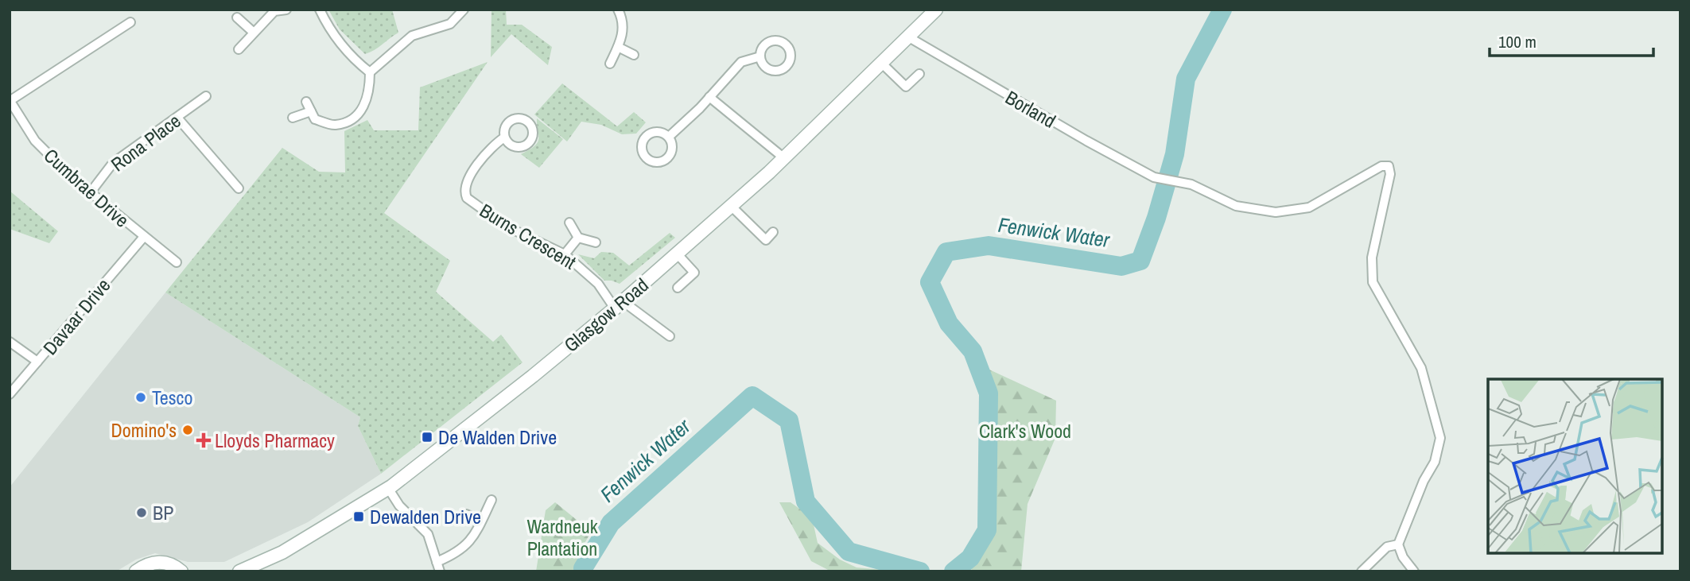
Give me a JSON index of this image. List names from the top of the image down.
{
  "streets": {
    "main road": ["Glasgow Road"],
    "street": [
      "Borland",
      "Rona Place",
      "Cumbrae Drive",
      "Burns Crescent",
      "Davaar Drive"
    ]
  },
  "crossings": [
    ["Borland", "Glasgow Road"],
    ["Rona Place", "Cumbrae Drive"],
    ["Cumbrae Drive", "Davaar Drive"],
    ["Burns Crescent", "Glasgow Road"]
  ],
  "water": ["Fenwick Water"],
  "parks": ["Clark's Wood", "Wardneuk Plantation"],
  "places": {
    "other": ["Tesco", "Domino's", "BP"],
    "transit": ["De Walden Drive", "Dewalden Drive"],
    "health": ["Lloyds Pharmacy"]
  },
  "scale_bar": "100 m"
}
